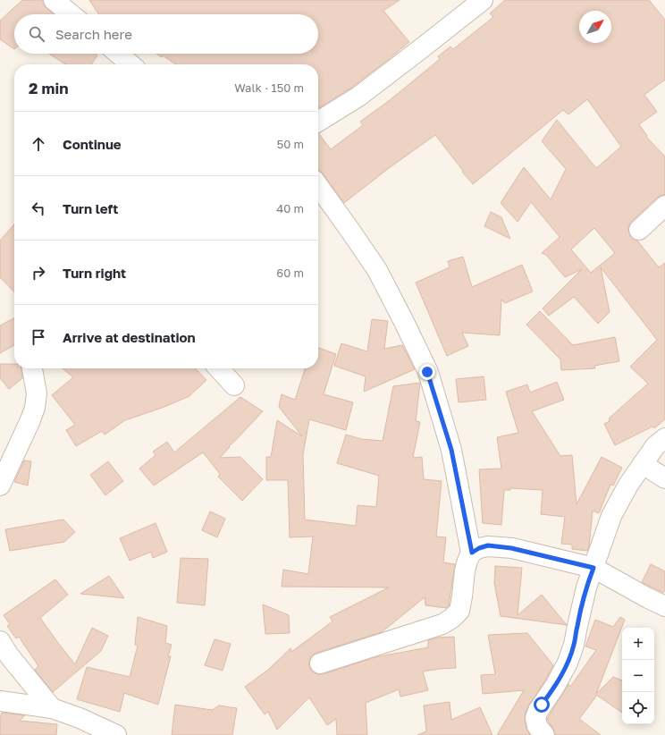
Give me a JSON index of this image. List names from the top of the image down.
{
  "north": "top right",
  "page": {
    "search": "Search here",
    "heading": ["2 min", "Walk · 150 m"],
    "list": [
      ["Continue", "50 m"],
      ["Turn left", "40 m"],
      ["Turn right", "60 m"],
      "Arrive at destination"
    ],
    "map_buttons": ["+", "−"]
  }
}
